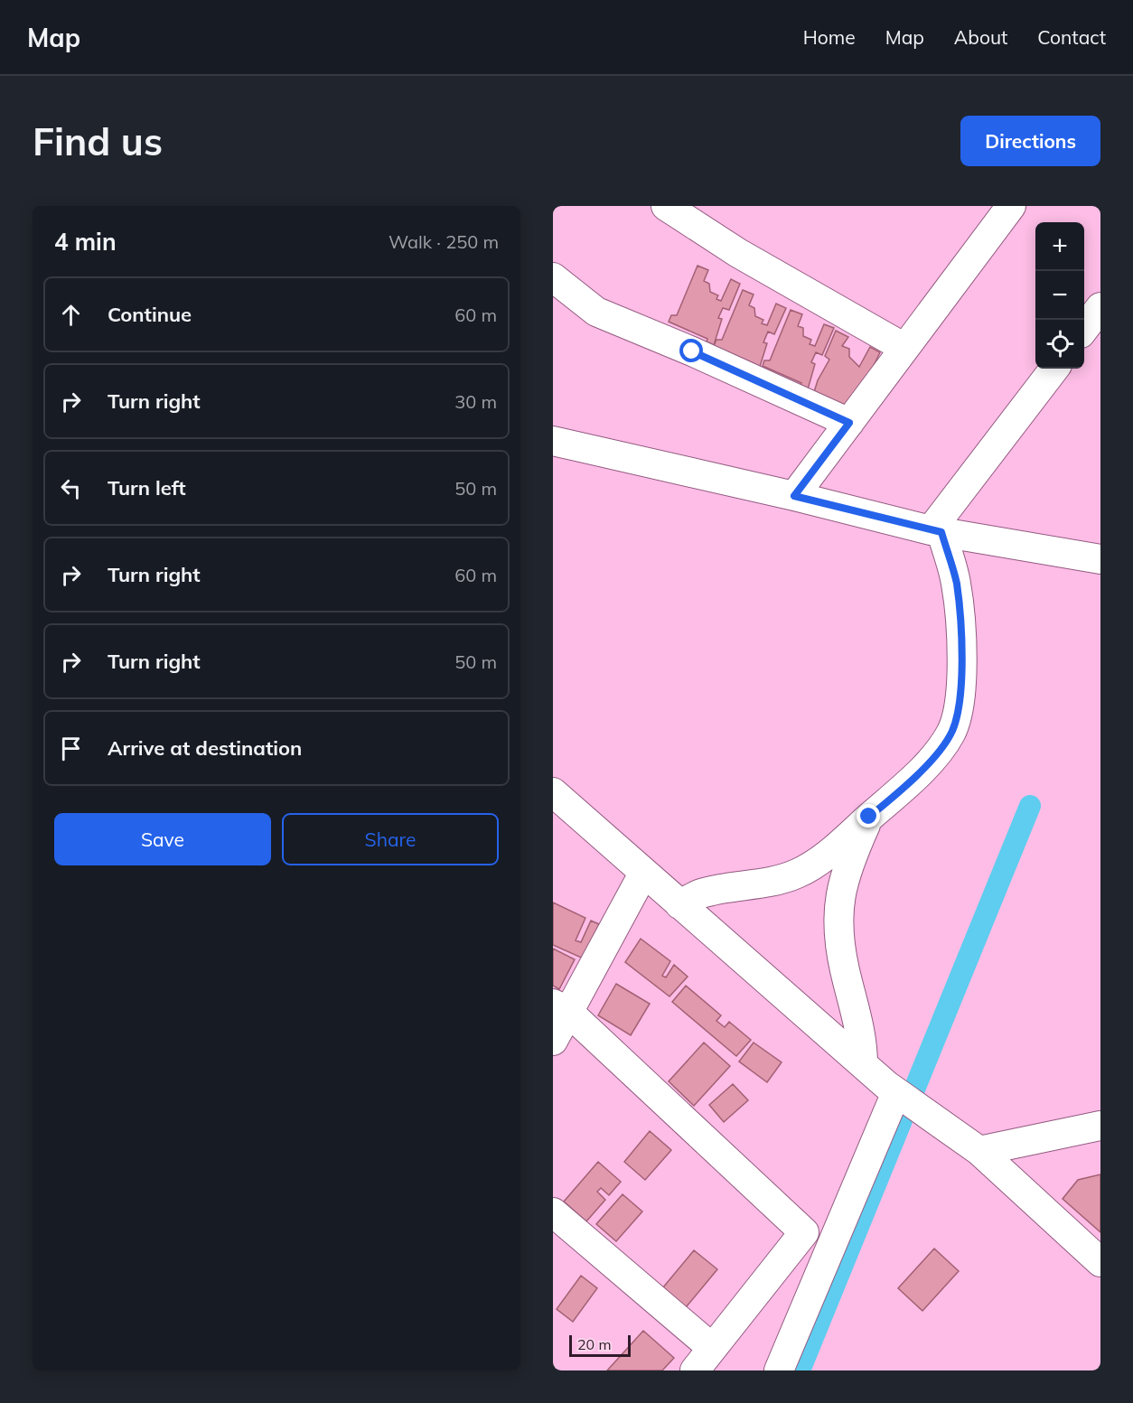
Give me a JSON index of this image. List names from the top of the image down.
{
  "scale_bar": "20 m",
  "page": {
    "header": "Map",
    "nav": [
      "Home",
      "Map",
      "About",
      "Contact"
    ],
    "buttons": [
      "Directions",
      ["Save", "Share"]
    ],
    "title": "Find us",
    "heading": ["4 min", "Walk · 250 m"],
    "map_buttons": ["+", "−"],
    "list": [
      ["Continue", "60 m"],
      ["Turn right", "30 m"],
      ["Turn left", "50 m"],
      ["Turn right", "60 m"],
      ["Turn right", "50 m"],
      "Arrive at destination"
    ],
    "scale": "20 m"
  }
}
